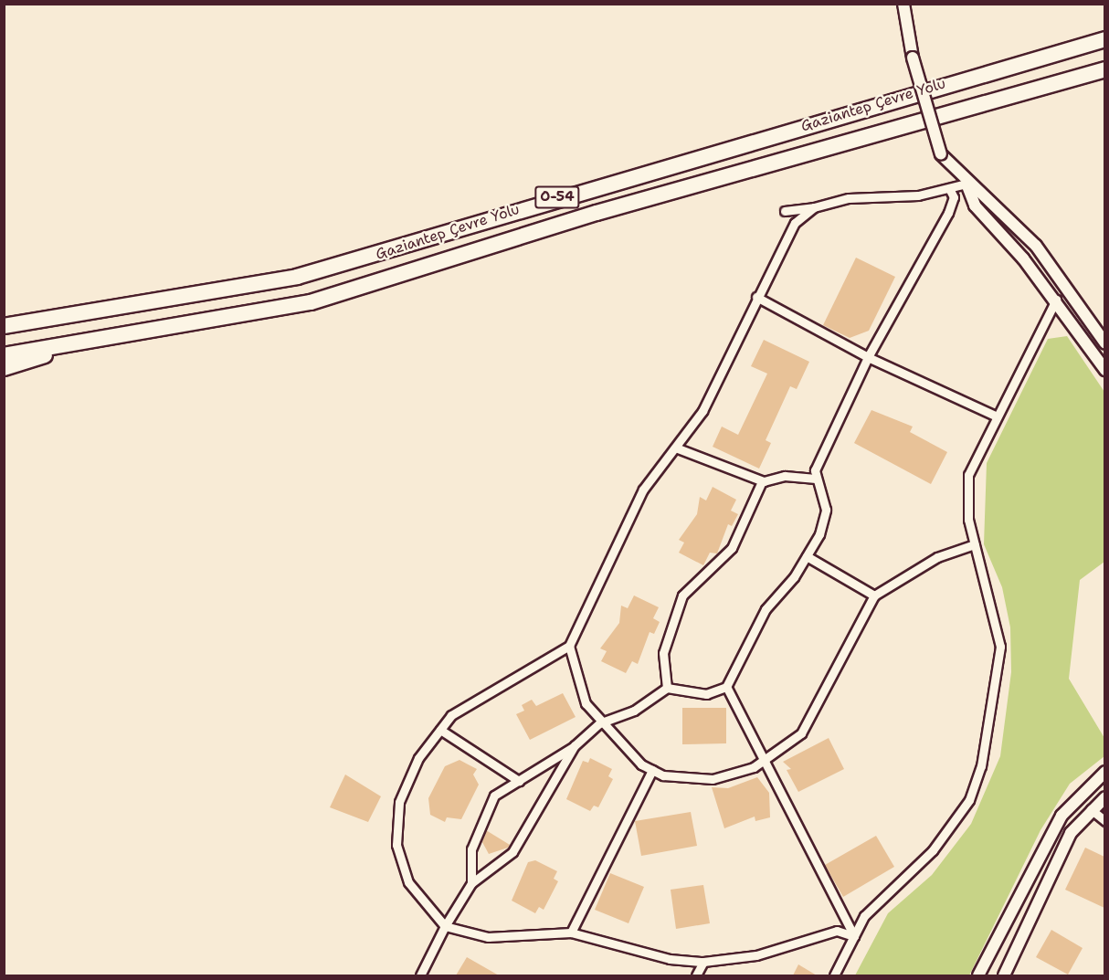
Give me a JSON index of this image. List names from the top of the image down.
{
  "streets": {
    "highway": ["Gaziantep Çevre Yolu", "O-54"]
  }
}
